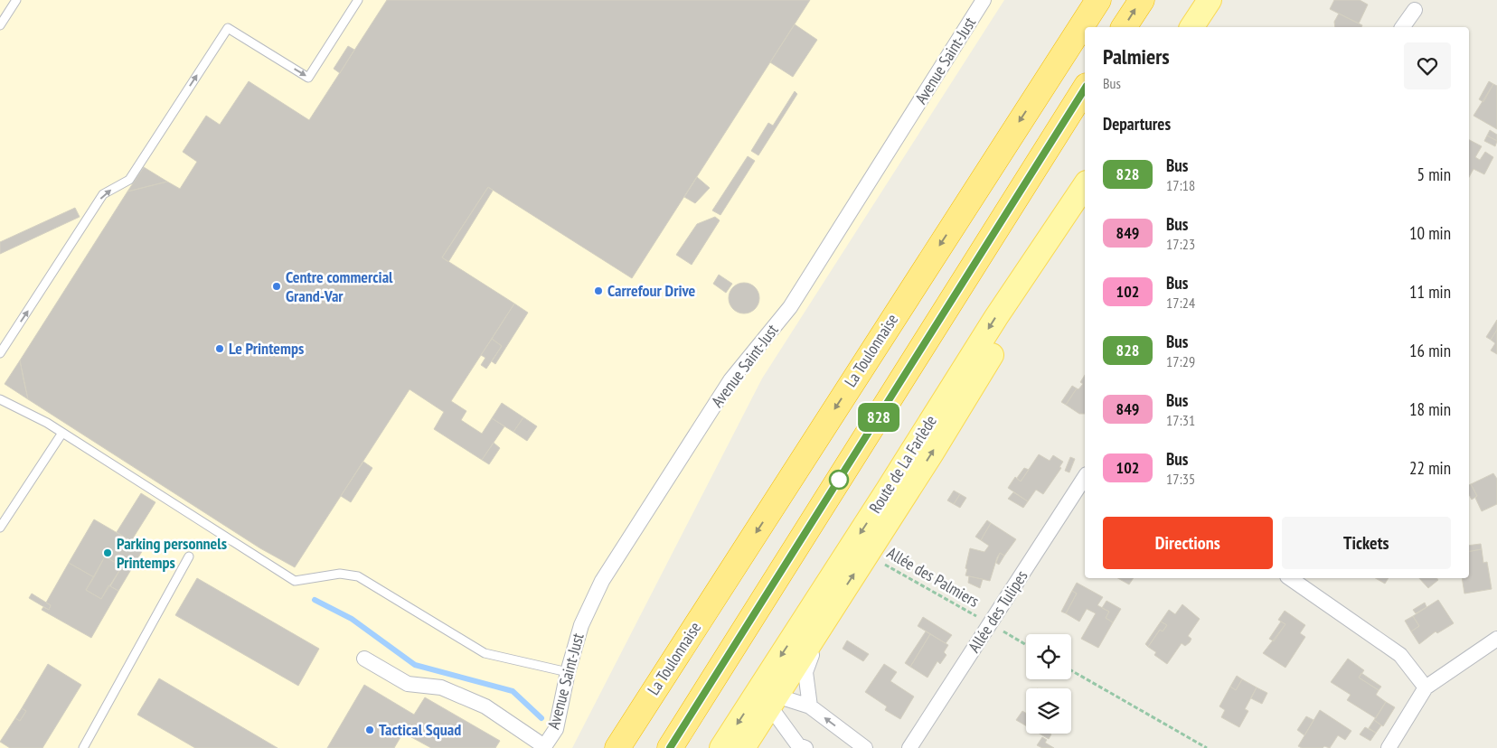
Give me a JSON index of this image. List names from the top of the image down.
{
  "streets": {
    "highway": ["La Toulonnaise"],
    "main road": ["Route de La Farlède"],
    "street": ["Avenue Saint-Just", "Allée des Tulipes"],
    "path": ["Allée des Palmiers"]
  },
  "crossings": [
    ["Route de La Farlède", "Allée des Palmiers"],
    ["Allée des Palmiers", "Allée des Tulipes"]
  ],
  "places": [
    "Centre commercial Grand-Var",
    "Carrefour Drive",
    "Le Printemps",
    "Parking personnels Printemps",
    "Tactical Squad"
  ],
  "lines": ["bus line 828"],
  "page": {
    "on_map": "828",
    "heading": [
      ["Palmiers", "Bus"],
      "Departures"
    ],
    "list": [
      {
        "mark": "828",
        "name": "Bus",
        "note": "17:18",
        "value": "5 min"
      },
      {
        "mark": "849",
        "name": "Bus",
        "note": "17:23",
        "value": "10 min"
      },
      {
        "mark": "102",
        "name": "Bus",
        "note": "17:24",
        "value": "11 min"
      },
      {
        "mark": "828",
        "name": "Bus",
        "note": "17:29",
        "value": "16 min"
      },
      {
        "mark": "849",
        "name": "Bus",
        "note": "17:31",
        "value": "18 min"
      },
      {
        "mark": "102",
        "name": "Bus",
        "note": "17:35",
        "value": "22 min"
      }
    ],
    "buttons": ["Directions", "Tickets"]
  }
}
